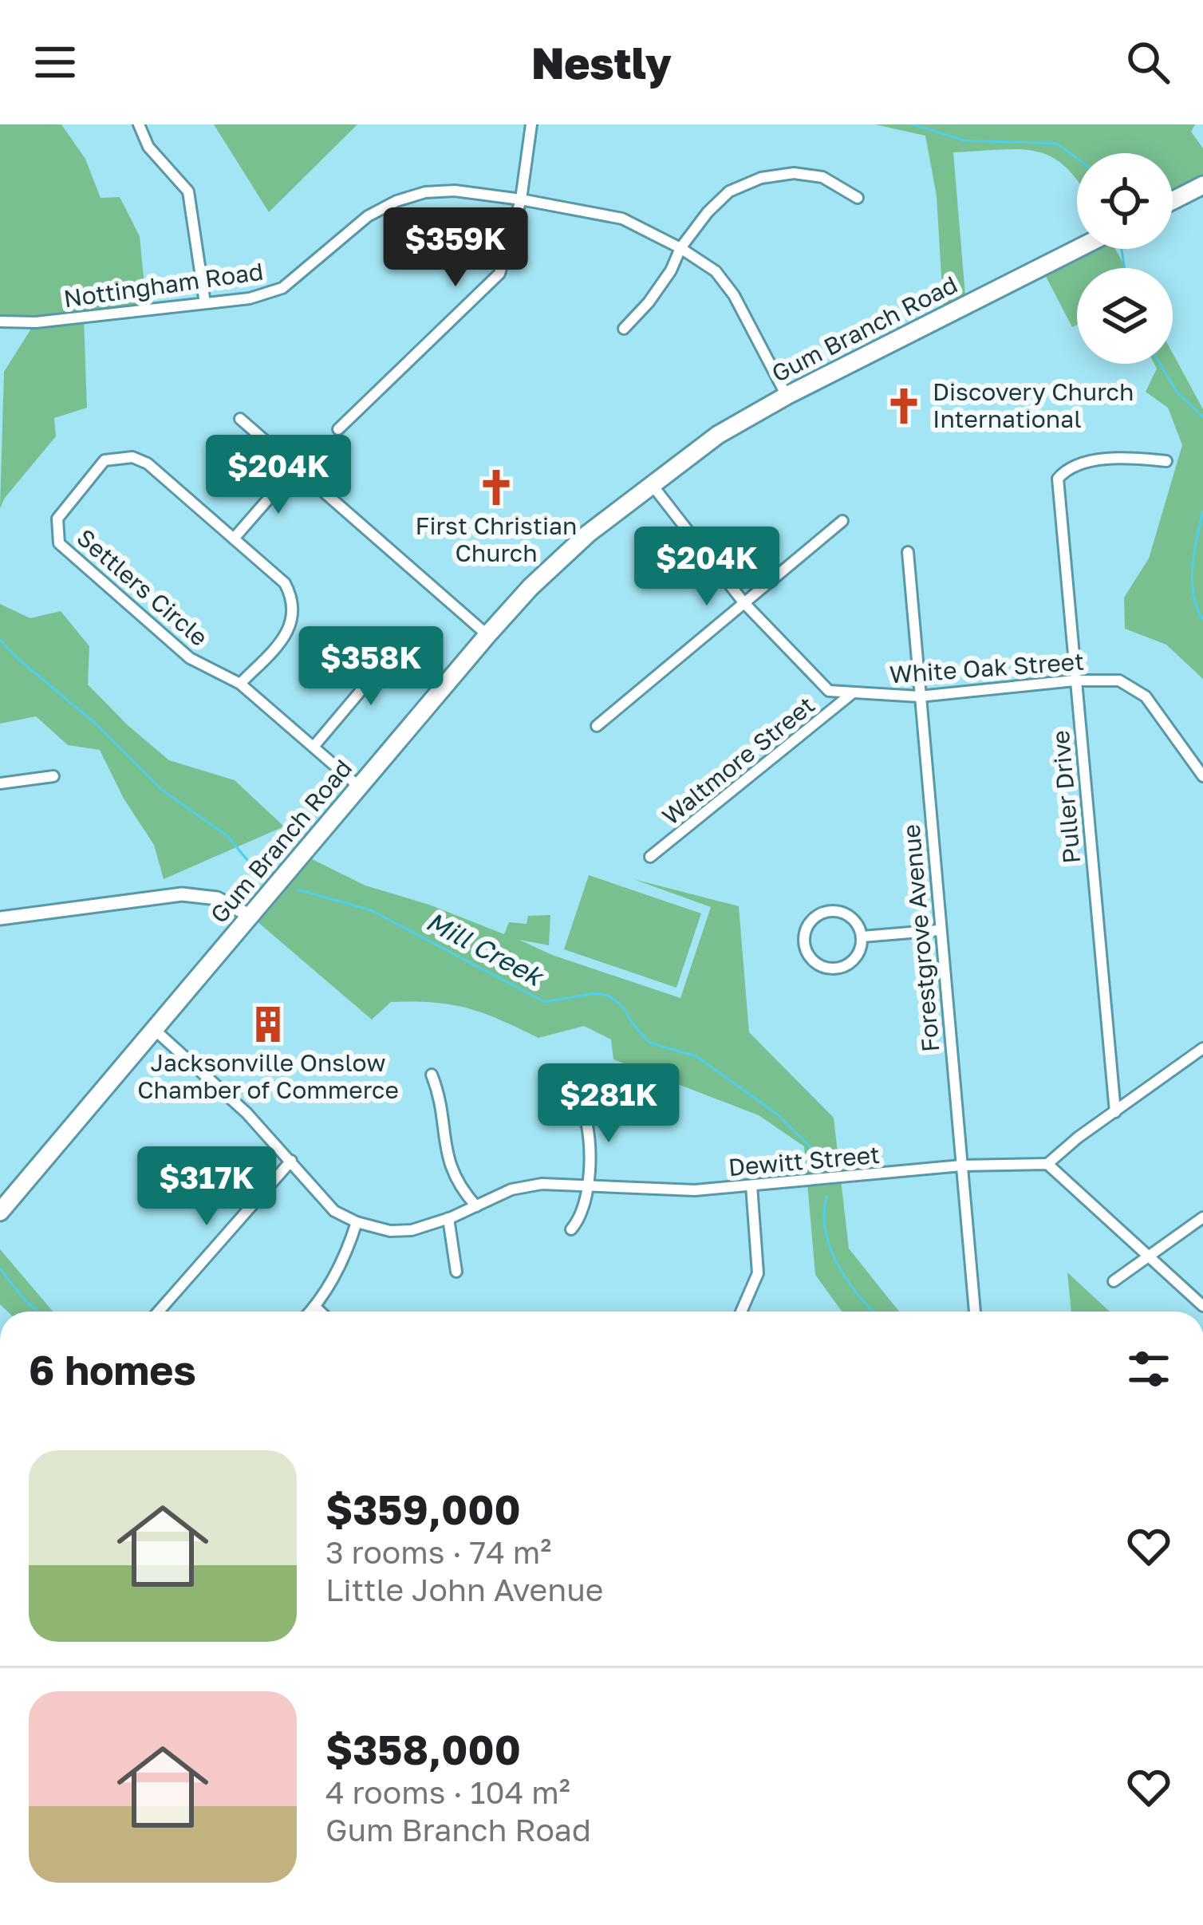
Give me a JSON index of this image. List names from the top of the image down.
{
  "streets": {
    "main road": ["Gum Branch Road"],
    "street": [
      "Nottingham Road",
      "Settlers Circle",
      "White Oak Street",
      "Waltmore Street",
      "Puller Drive",
      "Forestgrove Avenue",
      "Dewitt Street"
    ]
  },
  "crossings": [
    ["Nottingham Road", "Gum Branch Road"],
    ["Gum Branch Road", "Settlers Circle"],
    ["Gum Branch Road", "White Oak Street"],
    ["Gum Branch Road", "Dewitt Street"],
    ["White Oak Street", "Waltmore Street"],
    ["White Oak Street", "Puller Drive"],
    ["White Oak Street", "Forestgrove Avenue"],
    ["Forestgrove Avenue", "Dewitt Street"]
  ],
  "water": ["Mill Creek"],
  "places": {
    "church": ["Discovery Church International", "First Christian Church"],
    "building": ["Jacksonville Onslow Chamber of Commerce"]
  },
  "page": {
    "header": "Nestly",
    "price": [
      "$359K",
      "$204K",
      "$204K",
      "$358K",
      "$281K",
      "$317K"
    ],
    "heading": "6 homes",
    "list": [
      {
        "name": "$359,000",
        "note": "3 rooms · 74 m² · Little John Avenue"
      },
      {
        "name": "$358,000",
        "note": "4 rooms · 104 m² · Gum Branch Road"
      }
    ]
  }
}
